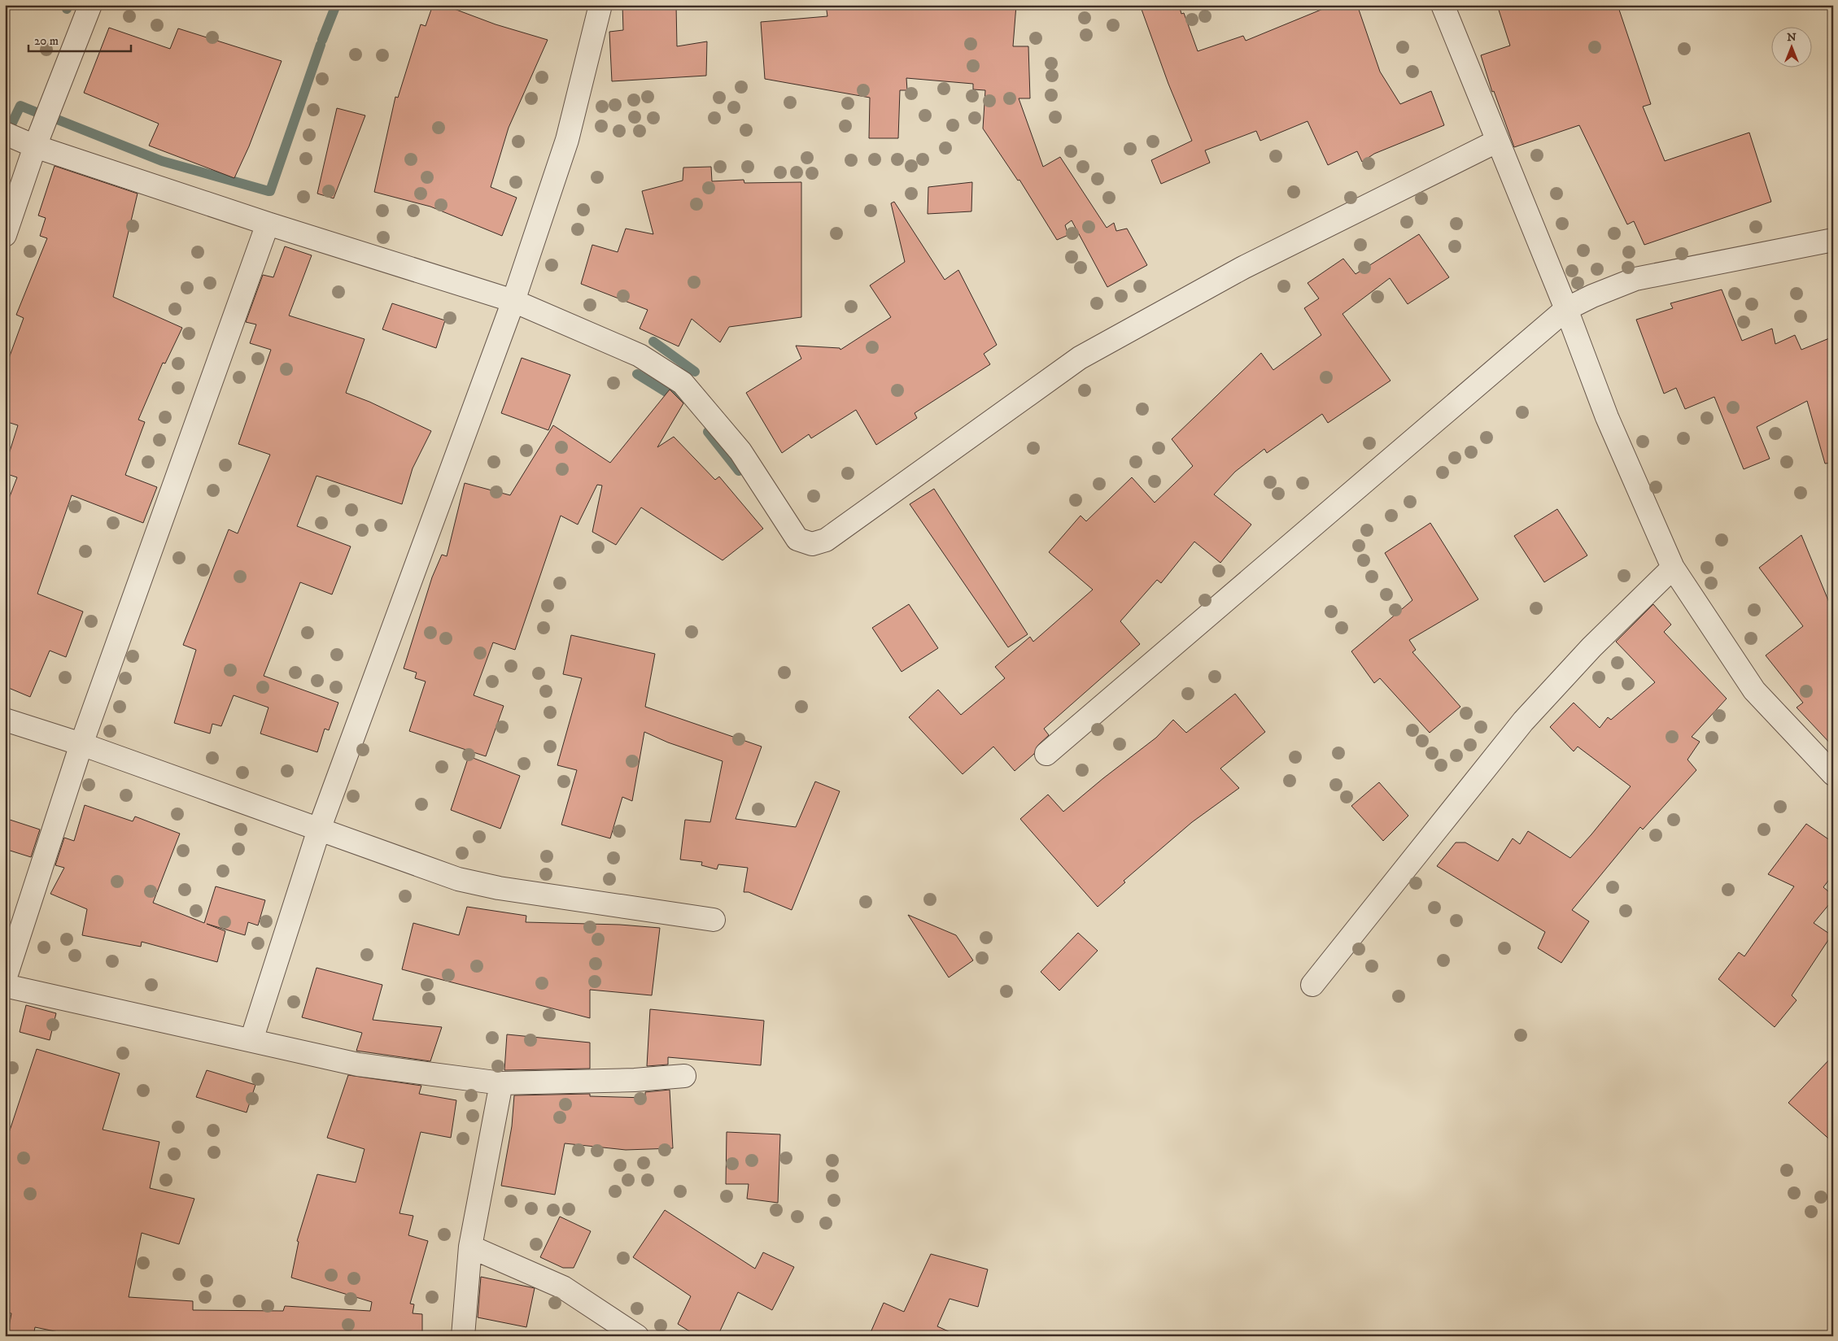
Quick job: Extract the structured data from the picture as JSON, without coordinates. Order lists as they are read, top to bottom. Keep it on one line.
{"scale_bar":"20 m","north":"top"}
